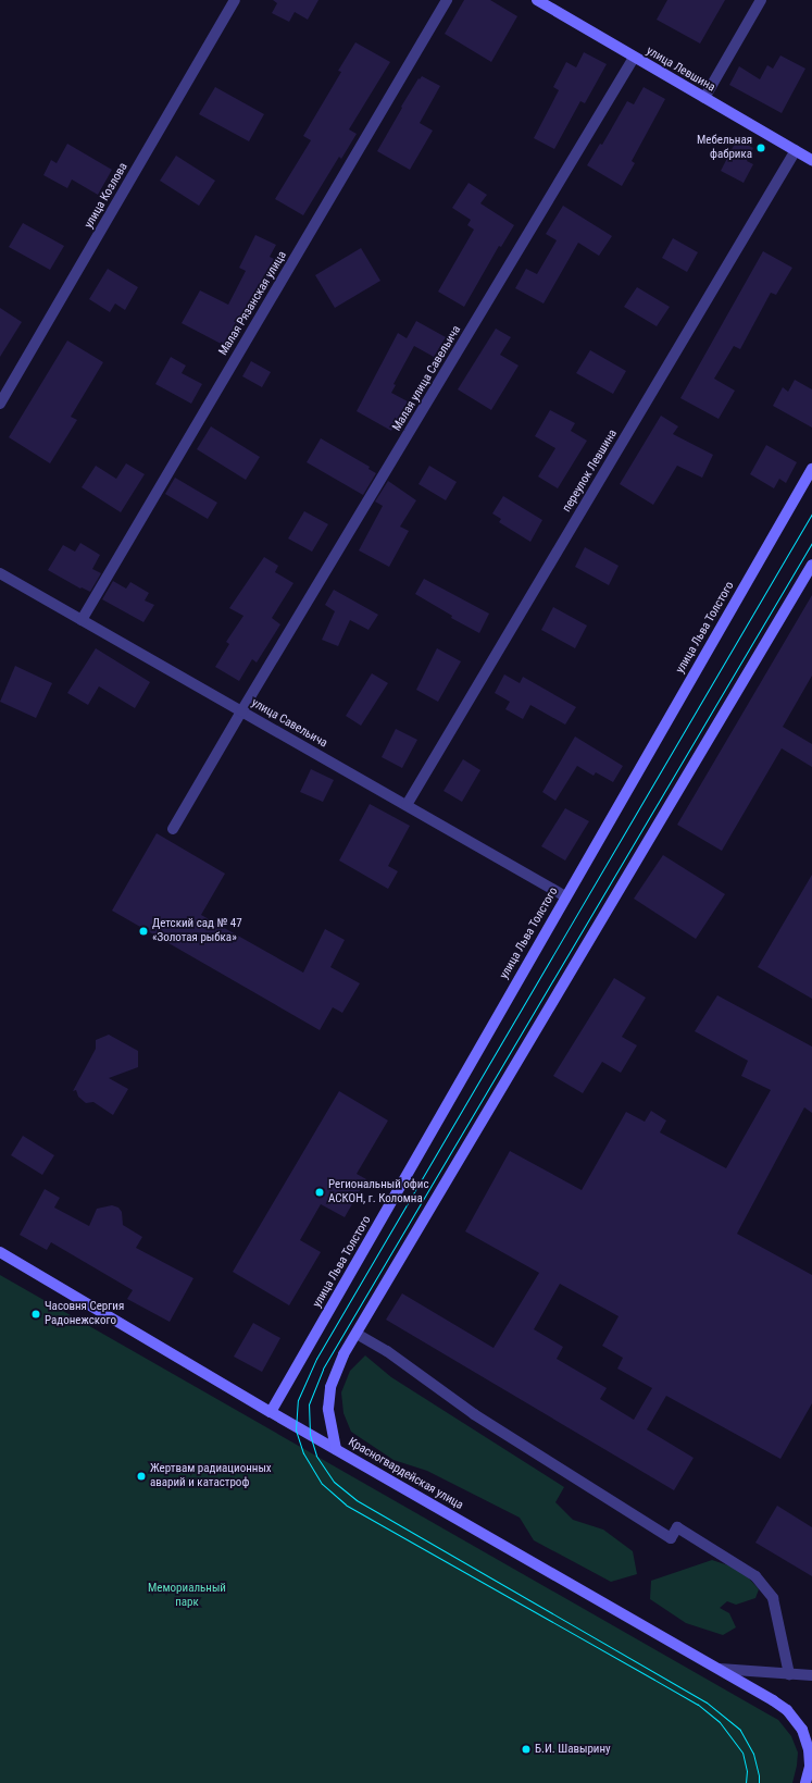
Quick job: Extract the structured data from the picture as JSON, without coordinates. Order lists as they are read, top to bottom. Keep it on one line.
{"streets":{"street":["улица Левшина","улица Козлова","Малая Рязанская улица","Малая улица Савельича","переулок Левшина","улица Льва Толстого","улица Савельича","Красногвардейская улица"]},"crossings":[["улица Левшина","Малая улица Савельича"],["улица Левшина","переулок Левшина"],["Малая Рязанская улица","улица Савельича"],["Малая улица Савельича","улица Савельича"],["переулок Левшина","улица Савельича"],["улица Льва Толстого","улица Савельича"],["улица Льва Толстого","Красногвардейская улица"]],"parks":["Мемориальный парк"],"places":["Мебельная фабрика","Детский сад № 47 «Золотая рыбка»","Региональный офис АСКОН, г. Коломна","Часовня Сергия Радонежского","Жертвам радиационных аварий и катастроф","Б.И. Шавырину"]}
